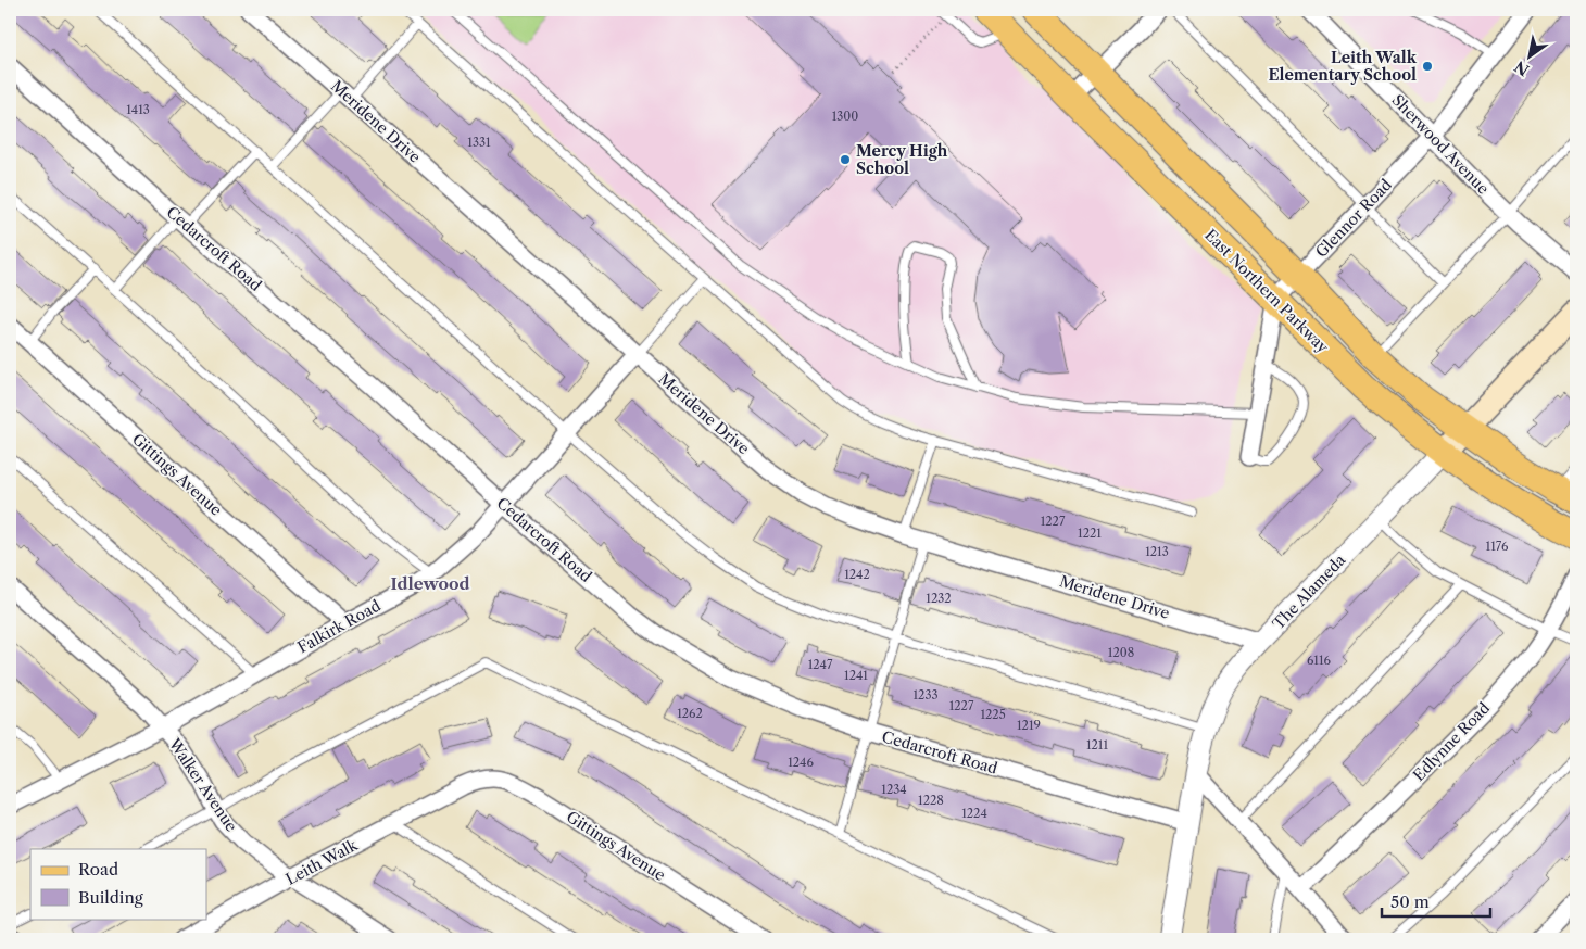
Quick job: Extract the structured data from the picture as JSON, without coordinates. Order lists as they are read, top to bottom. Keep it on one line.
{"streets":{"main road":["East Northern Parkway","The Alameda"],"street":["Meridene Drive","Sherwood Avenue","Glennor Road","Cedarcroft Road","Gittings Avenue","Falkirk Road","Edlynne Road","Walker Avenue","Leith Walk"]},"crossings":[["Meridene Drive","The Alameda"],["Meridene Drive","Falkirk Road"],["Sherwood Avenue","Glennor Road"],["Glennor Road","East Northern Parkway"],["Cedarcroft Road","The Alameda"],["Cedarcroft Road","Falkirk Road"],["East Northern Parkway","The Alameda"],["Gittings Avenue","Falkirk Road"],["Gittings Avenue","Leith Walk"],["Falkirk Road","Walker Avenue"],["Walker Avenue","Leith Walk"]],"districts":["Idlewood"],"places":["Leith Walk Elementary School","Mercy High School"],"house_numbers":["1413","1300","1331","1227","1221","1176","1213","1242","1232","1208","6116","1247","1241","1233","1227","1262","1225","1219","1211","1246","1234","1228","1224"],"legend":["Road","Building"],"scale_bar":"50 m","north":"bottom left"}
